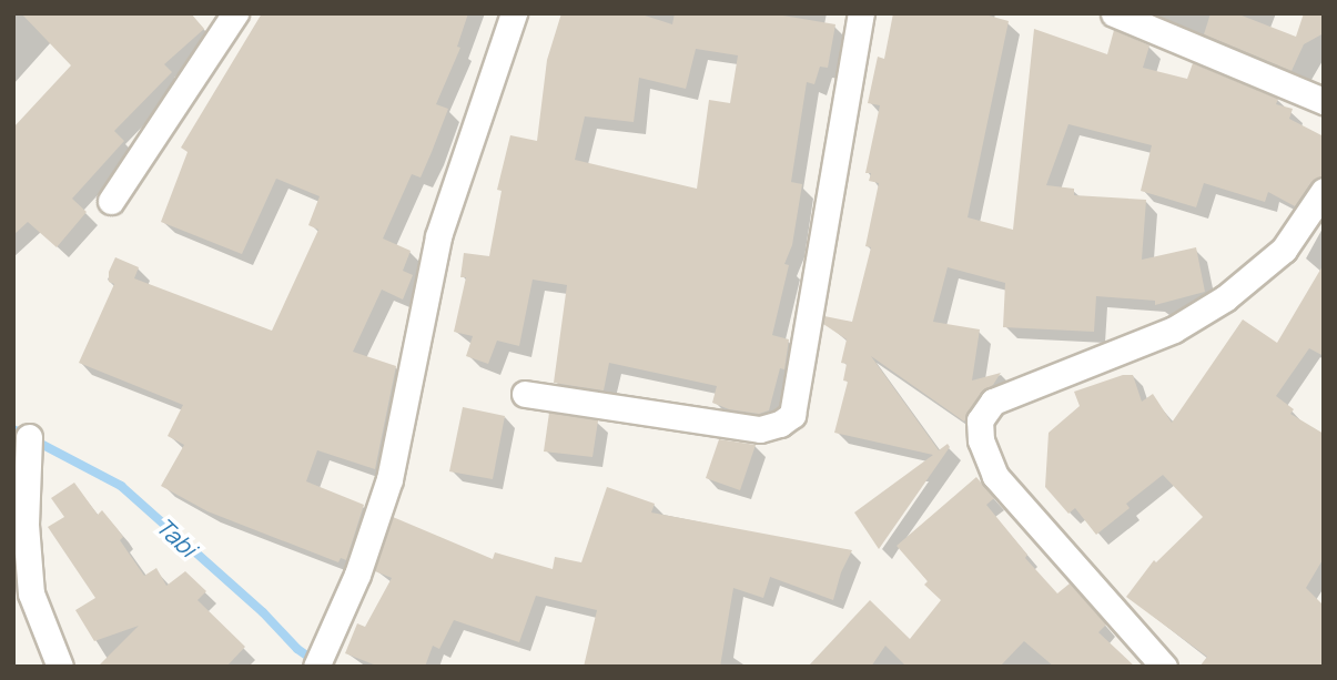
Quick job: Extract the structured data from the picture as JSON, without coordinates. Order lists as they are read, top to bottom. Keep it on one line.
{"water":["Tabi"]}
